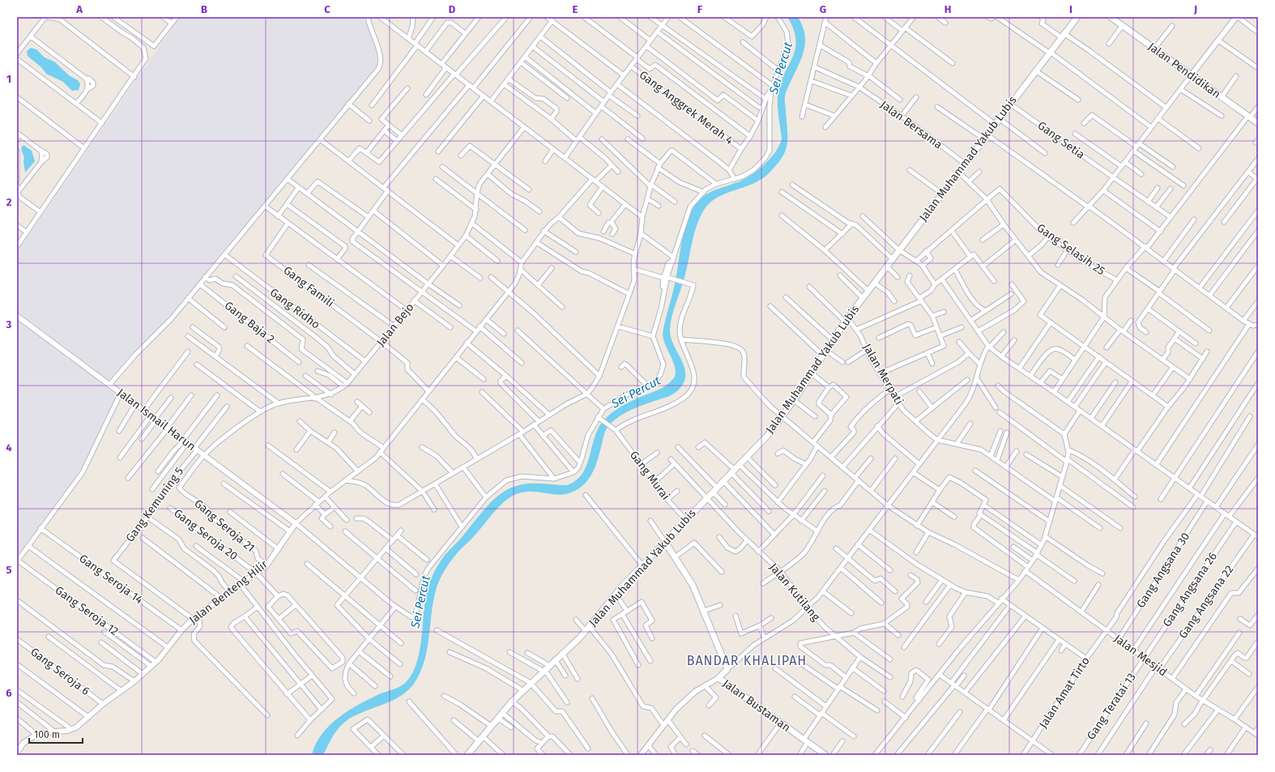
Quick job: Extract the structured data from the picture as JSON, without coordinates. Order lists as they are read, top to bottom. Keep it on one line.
{"streets":{"main road":["Jalan Pendidikan","Jalan Muhammad Yakub Lubis","Jalan Bustaman"],"street":["Gang Anggrek Merah 4","Jalan Bersama","Gang Setia","Gang Selasih 25","Gang Famili","Gang Ridho","Gang Baja 2","Jalan Bejo","Jalan Merpati","Jalan Ismail Harun","Gang Murai","Gang Kemuning 5","Gang Seroja 21","Gang Seroja 20","Gang Angsana 30","Gang Seroja 14","Gang Angsana 26","Jalan Benteng Hilir","Jalan Kutilang","Gang Angsana 22","Gang Seroja 12","Jalan Mesjid","Gang Seroja 6","Jalan Amat Tirto","Gang Teratai 13"]},"crossings":[["Jalan Bersama","Jalan Muhammad Yakub Lubis"],["Gang Setia","Jalan Muhammad Yakub Lubis"],["Jalan Muhammad Yakub Lubis","Jalan Merpati"],["Jalan Muhammad Yakub Lubis","Gang Murai"],["Jalan Muhammad Yakub Lubis","Jalan Kutilang"],["Jalan Muhammad Yakub Lubis","Jalan Bustaman"],["Gang Famili","Jalan Bejo"],["Gang Ridho","Jalan Bejo"],["Jalan Bejo","Jalan Ismail Harun"],["Jalan Bejo","Gang Seroja 21"],["Jalan Ismail Harun","Gang Kemuning 5"],["Jalan Ismail Harun","Jalan Benteng Hilir"],["Gang Kemuning 5","Jalan Benteng Hilir"],["Gang Seroja 21","Jalan Benteng Hilir"],["Gang Seroja 20","Jalan Benteng Hilir"],["Gang Angsana 30","Jalan Mesjid"],["Gang Seroja 14","Jalan Benteng Hilir"],["Gang Angsana 26","Jalan Mesjid"],["Gang Angsana 26","Gang Teratai 13"],["Jalan Benteng Hilir","Gang Seroja 12"],["Jalan Benteng Hilir","Gang Seroja 6"],["Gang Angsana 22","Jalan Mesjid"],["Jalan Mesjid","Jalan Amat Tirto"],["Jalan Mesjid","Gang Teratai 13"]],"districts":["BANDAR KHALIPAH"],"water":["Sei Percut"],"scale_bar":"100 m","grid":{"columns":["A","B","C","D","E","F","G","H","I","J"],"rows":["1","2","3","4","5","6"]}}
